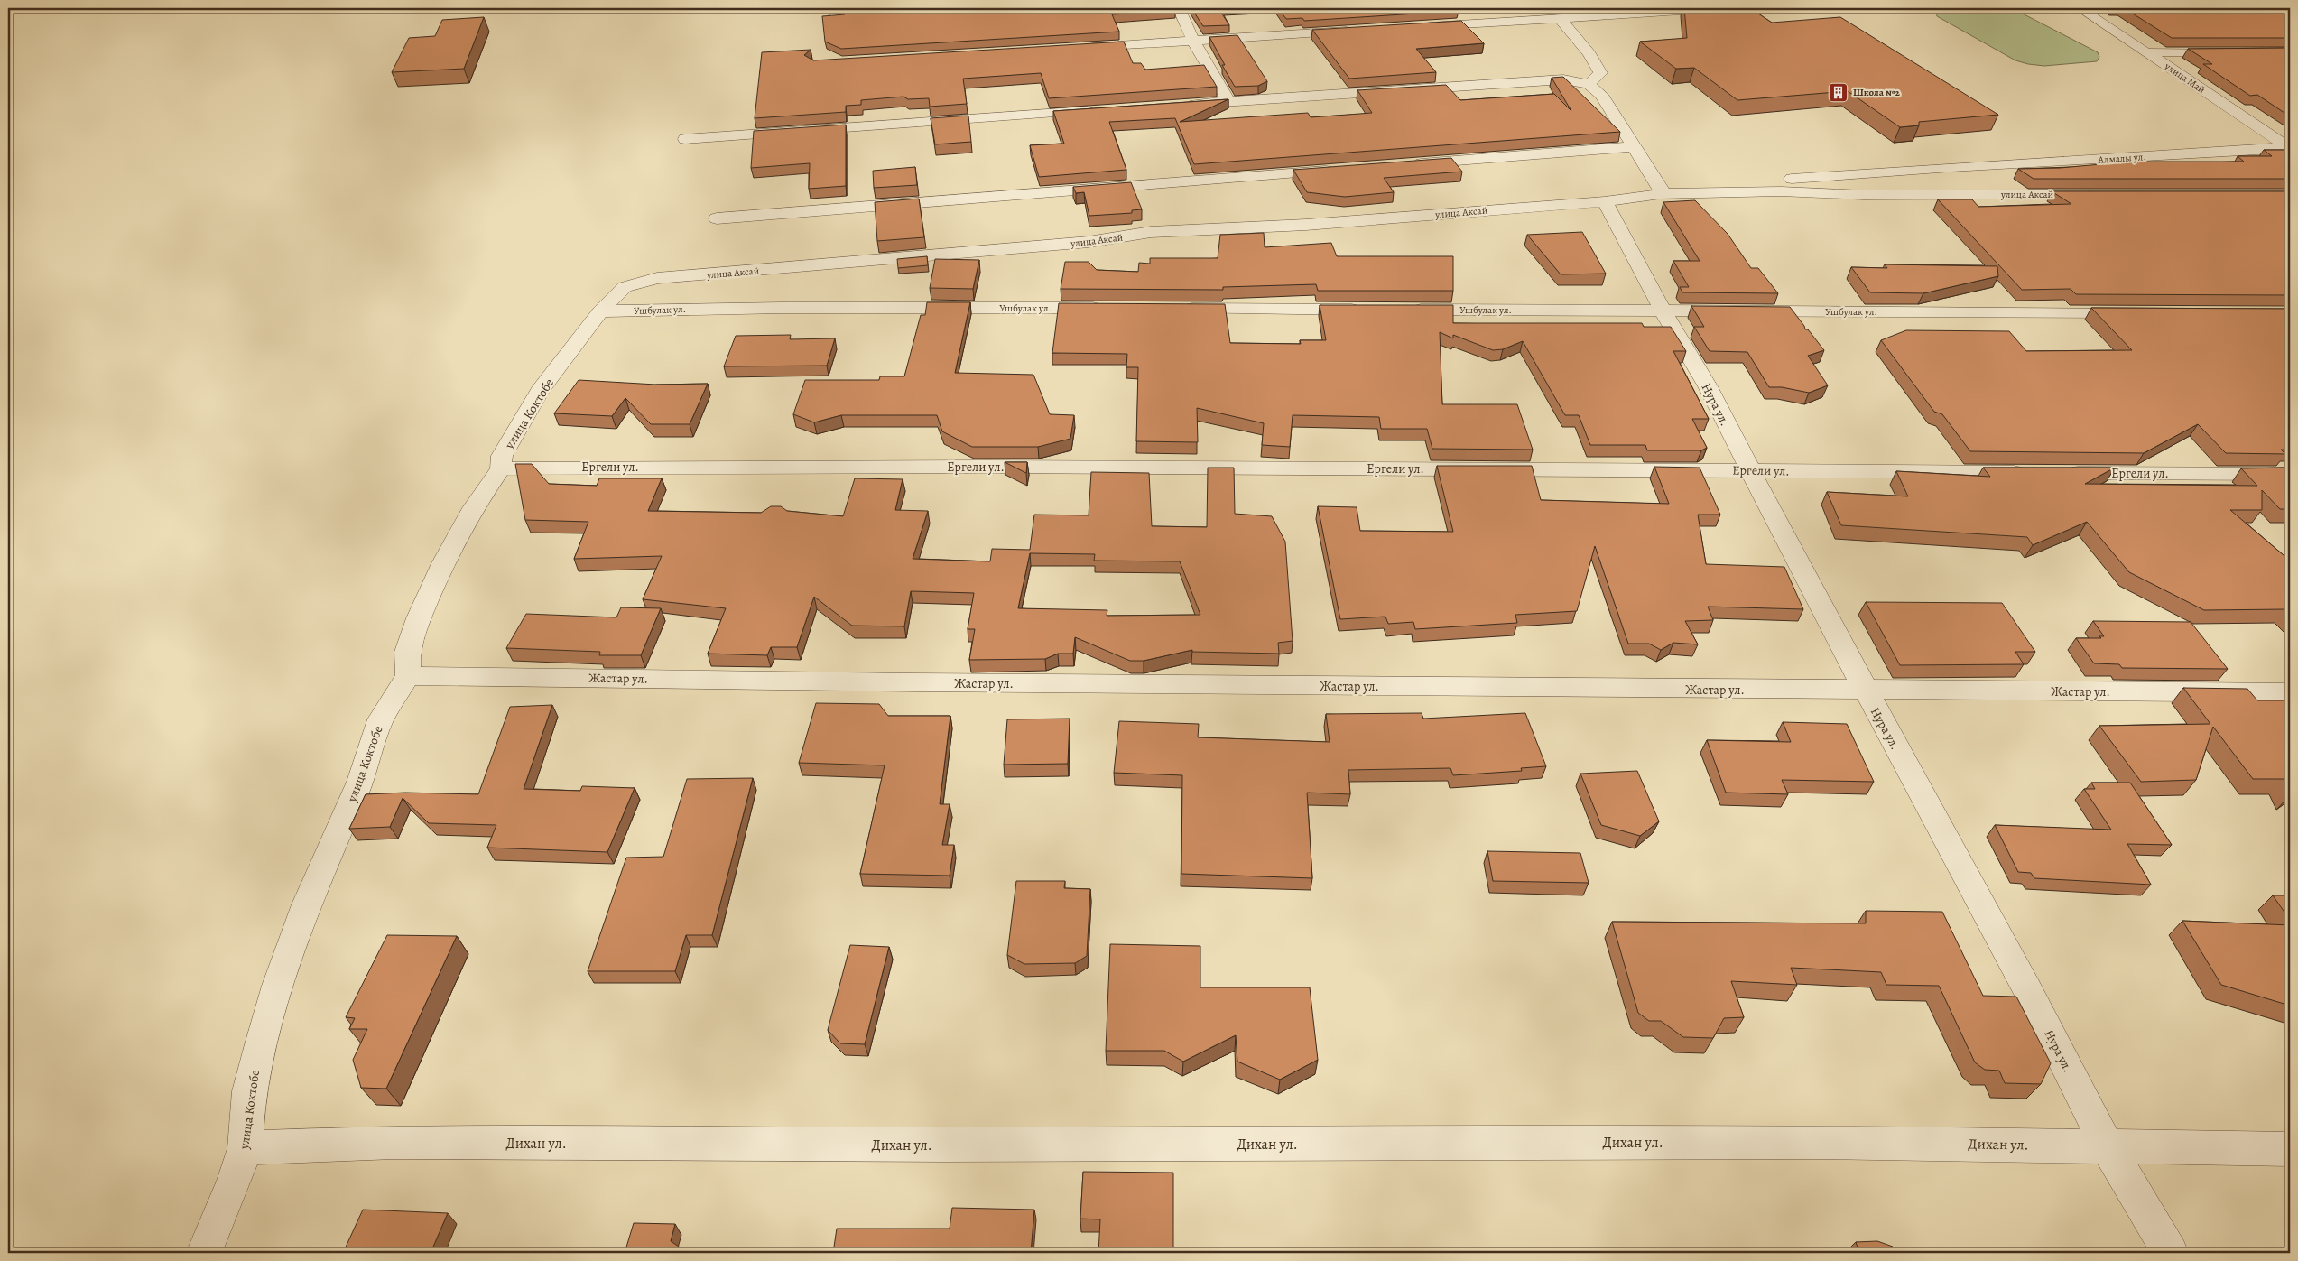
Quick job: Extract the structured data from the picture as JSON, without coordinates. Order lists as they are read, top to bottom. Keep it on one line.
{"streets":{"street":["улица Май","Алмалы ул.","улица Аксай","Ушбулак ул.","Нура ул.","улица Коктобе","Ергели ул.","Жастар ул.","Дихан ул."]},"crossings":[["улица Май","Алмалы ул."],["Алмалы ул.","улица Аксай"],["улица Аксай","Ушбулак ул."],["улица Аксай","Нура ул."],["улица Аксай","улица Коктобе"],["Ушбулак ул.","Нура ул."],["Ушбулак ул.","улица Коктобе"],["Нура ул.","Ергели ул."],["Нура ул.","Жастар ул."],["Нура ул.","Дихан ул."],["улица Коктобе","Ергели ул."],["улица Коктобе","Жастар ул."],["улица Коктобе","Дихан ул."]],"places":{"building":["Школа №2"]}}
